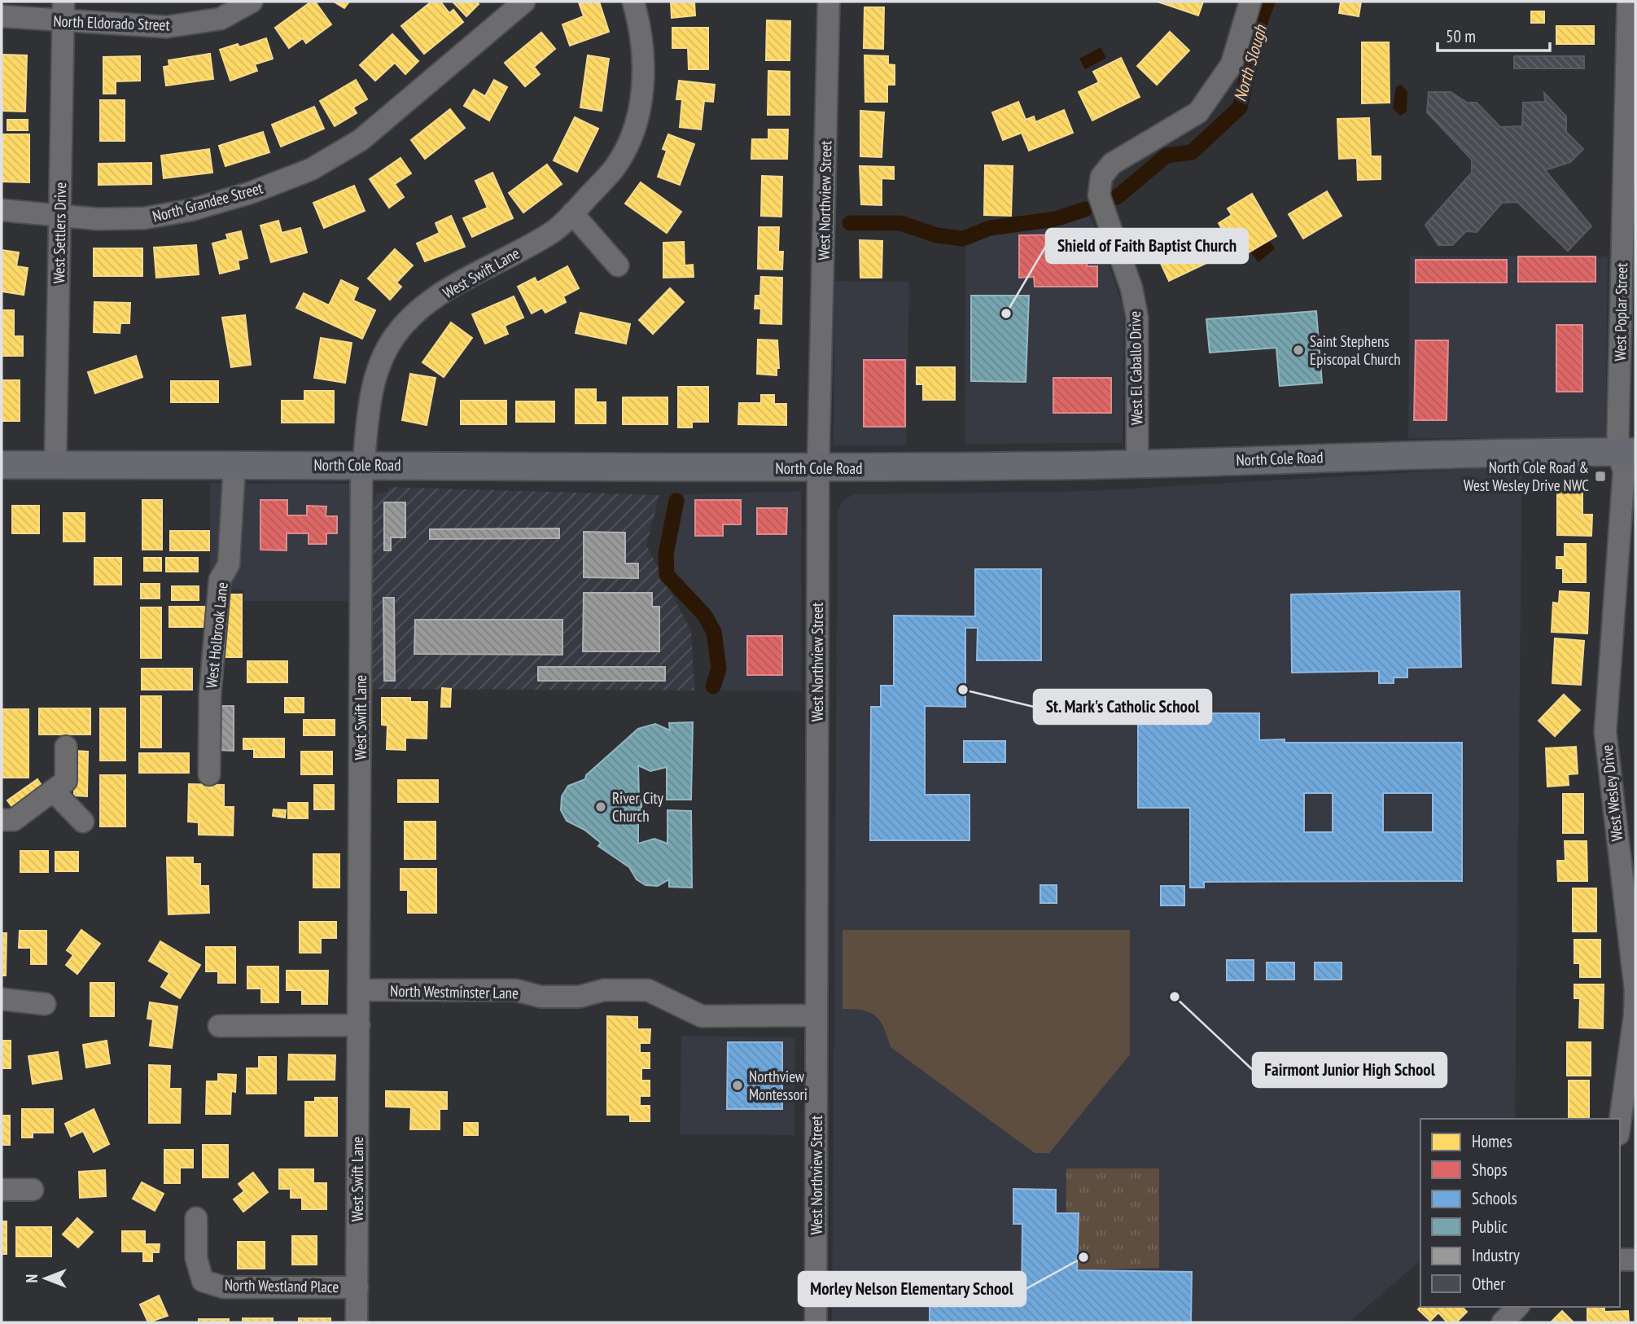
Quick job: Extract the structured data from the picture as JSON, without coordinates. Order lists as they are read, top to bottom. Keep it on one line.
{"streets":{"main road":["North Cole Road"],"street":["North Eldorado Street","West Northview Street","North Grandee Street","West Settlers Drive","West Swift Lane","West Poplar Street","West El Caballo Drive","West Holbrook Lane","West Wesley Drive","North Westminster Lane","North Westland Place"]},"crossings":[["North Eldorado Street","West Settlers Drive"],["West Northview Street","North Cole Road"],["West Northview Street","North Westminster Lane"],["North Grandee Street","West Settlers Drive"],["West Settlers Drive","North Cole Road"],["West Swift Lane","North Cole Road"],["West Swift Lane","North Westminster Lane"],["West Swift Lane","North Westland Place"],["West Poplar Street","North Cole Road"],["West Poplar Street","West Wesley Drive"],["West El Caballo Drive","North Cole Road"],["North Cole Road","West Holbrook Lane"],["North Cole Road","West Wesley Drive"]],"water":["North Slough"],"places":{"other":["Shield of Faith Baptist Church","Saint Stephens Episcopal Church","St. Mark's Catholic School","River City Church","Fairmont Junior High School","Northview Montessori","Morley Nelson Elementary School"],"transit":["North Cole Road & West Wesley Drive NWC"]},"legend":["Homes","Shops","Schools","Public","Industry","Other"],"scale_bar":"50 m","north":"left"}
